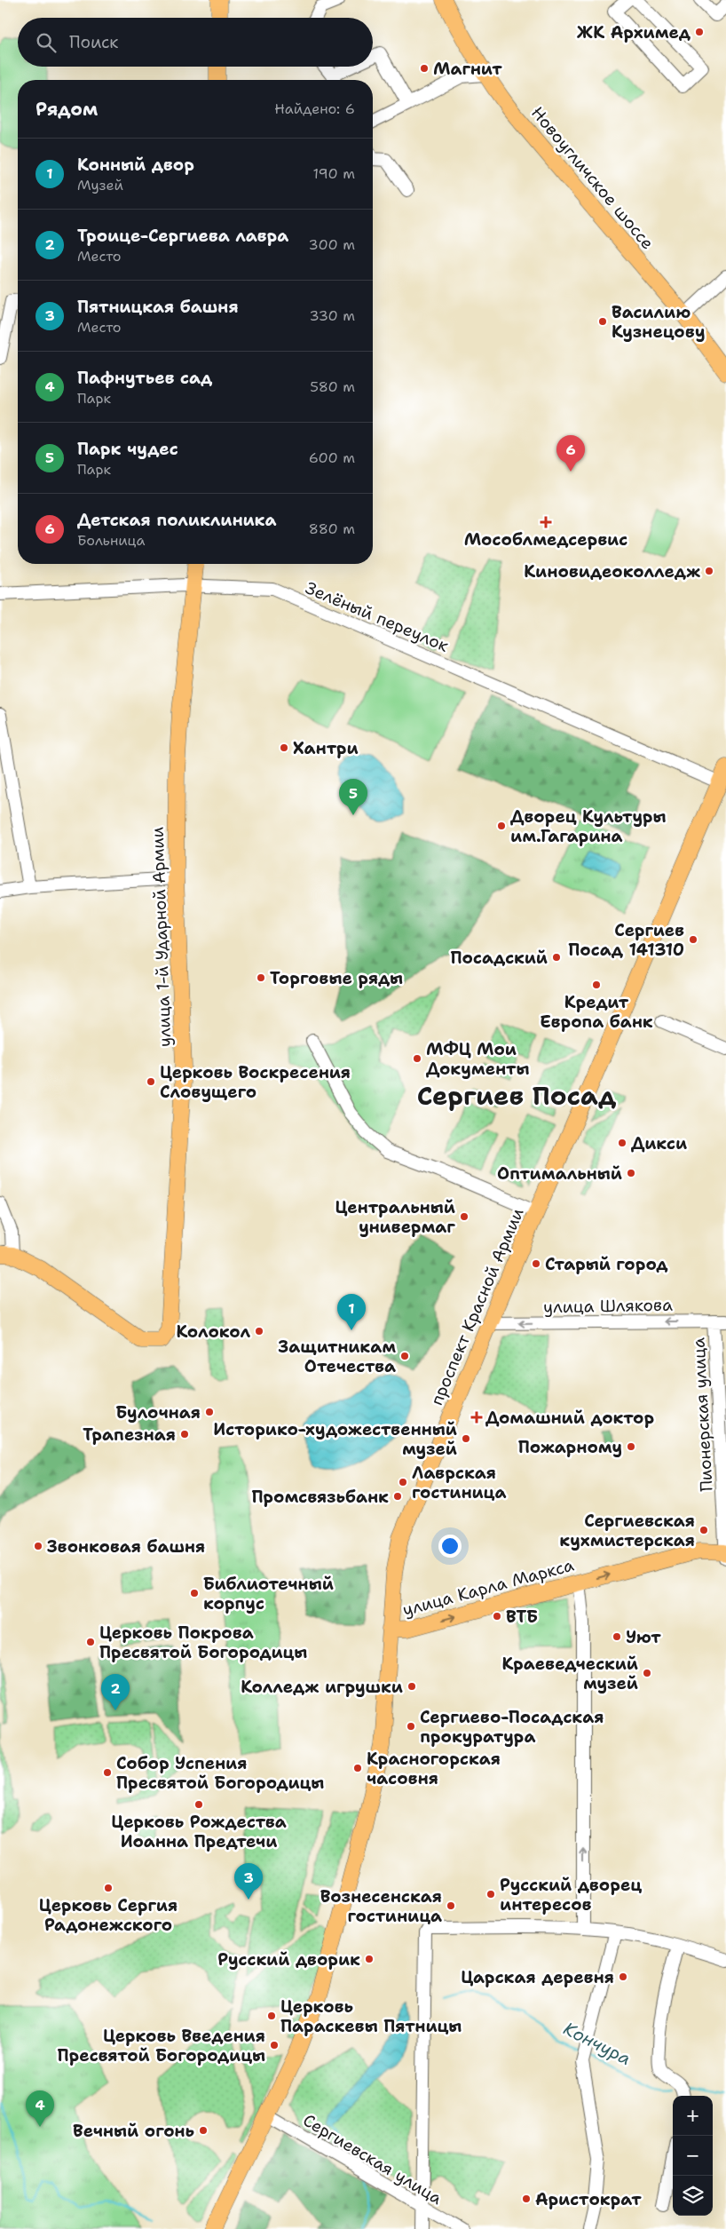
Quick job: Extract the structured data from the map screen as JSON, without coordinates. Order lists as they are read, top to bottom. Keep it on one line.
{"streets":{"main road":["Новоугличское шоссе","улица 1-й Ударной Армии","проспект Красной Армии","улица Карла Маркса"],"street":["Зелёный переулок","улица Шлякова","Пионерская улица","Сергиевская улица"]},"crossings":[["Зелёный переулок","улица 1-й Ударной Армии"],["Зелёный переулок","проспект Красной Армии"],["улица Шлякова","проспект Красной Армии"],["улица Шлякова","Пионерская улица"],["проспект Красной Армии","улица Карла Маркса"],["проспект Красной Армии","Сергиевская улица"],["Пионерская улица","улица Карла Маркса"]],"one_way":["улица Шлякова","улица Карла Маркса"],"districts":["Сергиев Посад"],"water":["Кончура"],"places":{"other":["ЖК Архимед","Магнит","Василию Кузнецову","Киновидеоколледж","Хантри","Дворец Культуры им.Гагарина","Сергиев Посад 141310","Посадский","Торговые ряды","Кредит Европа банк","МФЦ Мои Документы","Церковь Воскресения Словущего","Дикси","Оптимальный","Центральный универмаг","Старый город","Колокол","Защитникам Отечества","Булочная","Трапезная","Историко-художественный музей","Пожарному","Лаврская гостиница","Промсвязьбанк","Сергиевская кухмистерская","Звонковая башня","Библиотечный корпус","ВТБ","Уют","Церковь Покрова Пресвятой Богородицы","Краеведческий музей","Колледж игрушки","Сергиево-Посадская прокуратура","Красногорская часовня","Собор Успения Пресвятой Богородицы","Церковь Рождества Иоанна Предтечи","Церковь Сергия Радонежского","Русский дворец интересов","Вознесенская гостиница","Русский дворик","Царская деревня","Церковь Параскевы Пятницы","Церковь Введения Пресвятой Богородицы","Вечный огонь","Аристoкрат"],"health":["Мособлмедсервис","Домашний доктор"]},"page":{"search":"Поиск","heading":["Рядом","Найдено: 6"],"list":[{"mark":"1","name":"Конный двор","note":"Музей","value":"190 m"},{"mark":"2","name":"Троице-Сергиева лавра","note":"Место","value":"300 m"},{"mark":"3","name":"Пятницкая башня","note":"Место","value":"330 m"},{"mark":"4","name":"Пафнутьев сад","note":"Парк","value":"580 m"},{"mark":"5","name":"Парк чудес","note":"Парк","value":"600 m"},{"mark":"6","name":"Детская поликлиника","note":"Больница","value":"880 m"}],"pins":["6","5","1","2","3","4"],"map_buttons":["+","−"]}}
